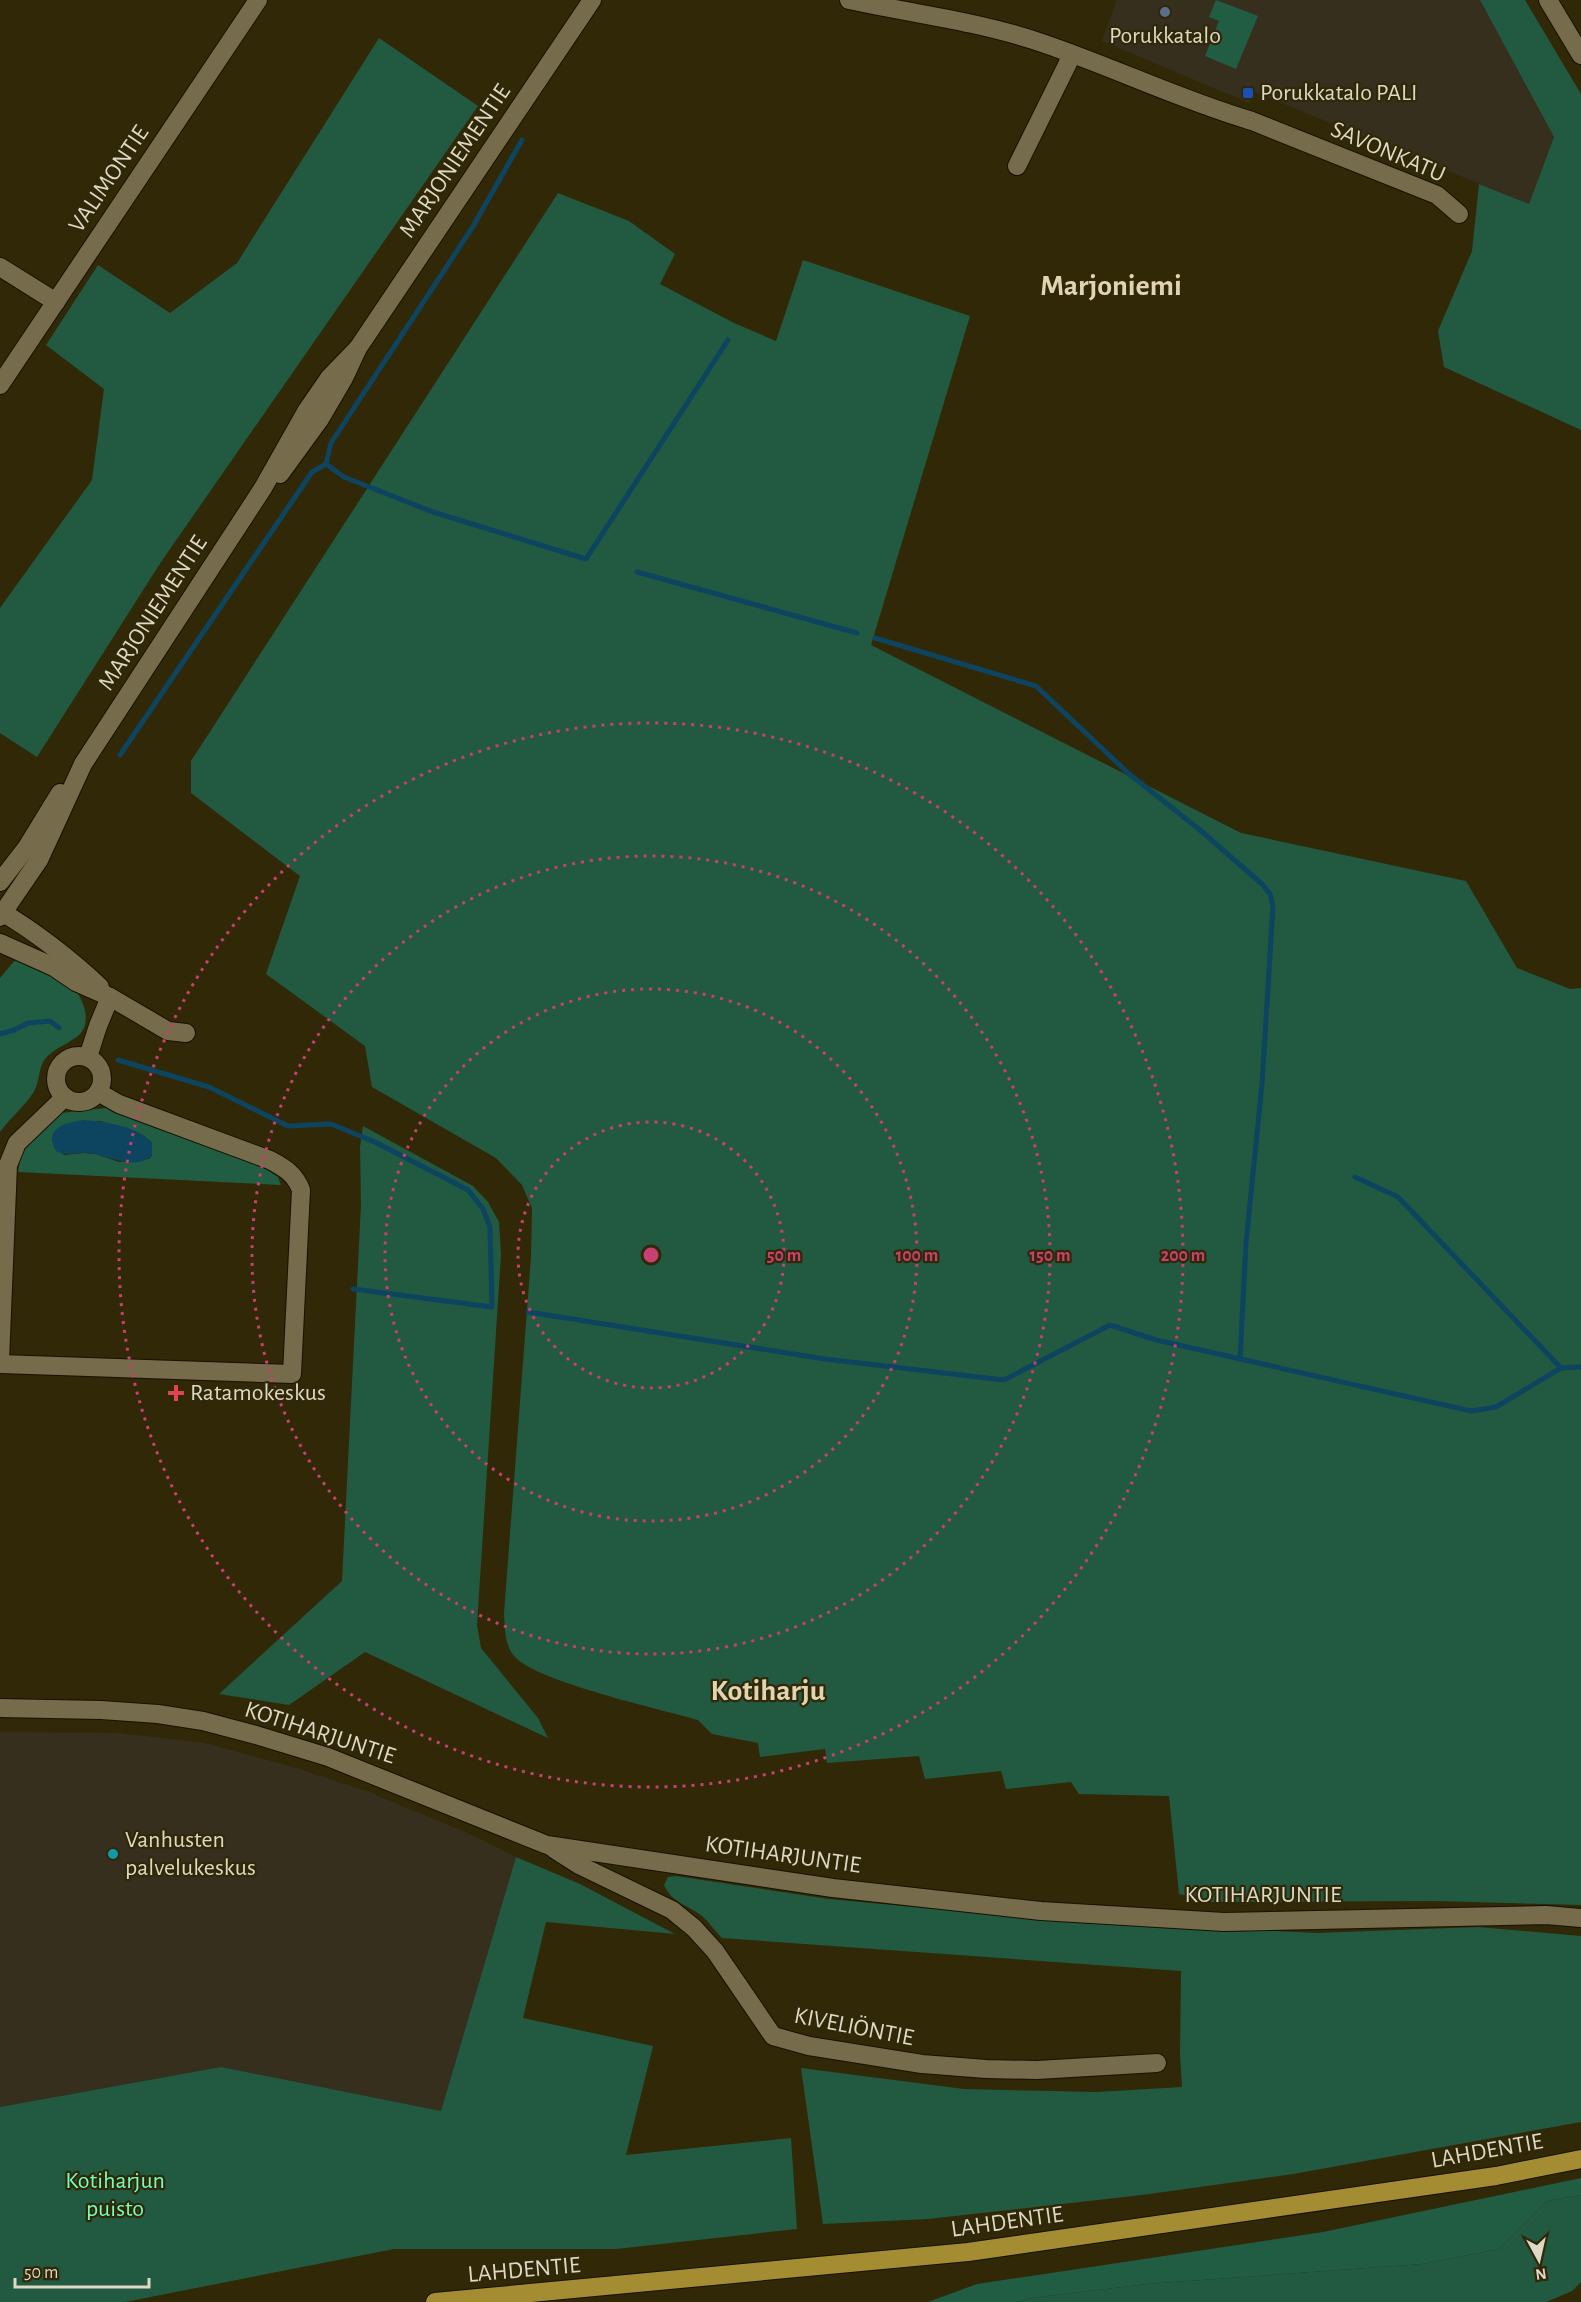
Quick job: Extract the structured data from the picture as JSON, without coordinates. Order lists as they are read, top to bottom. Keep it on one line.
{"streets":{"highway":["LAHDENTIE"],"street":["SAVONKATU","MARJONIEMENTIE","VALIMONTIE","KOTIHARJUNTIE","KIVELIÖNTIE"]},"crossings":[["KOTIHARJUNTIE","KIVELIÖNTIE"]],"districts":["Marjoniemi","Kotiharju"],"parks":["Kotiharjun puisto"],"places":{"other":["Porukkatalo","Vanhusten palvelukeskus"],"transit":["Porukkatalo PALI"],"health":["Ratamokeskus"]},"scale_bar":"50 m","north":"bottom","rings":["50 m","100 m","150 m","200 m"]}
